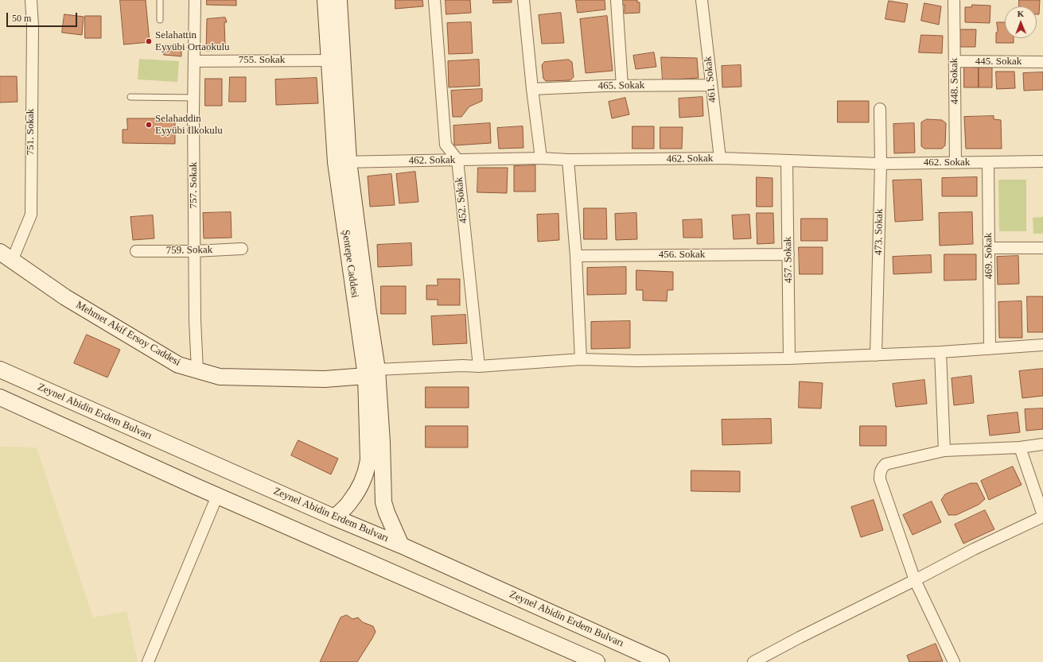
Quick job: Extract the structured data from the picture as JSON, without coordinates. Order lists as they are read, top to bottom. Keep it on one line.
{"streets":{"main road":["Şentepe Caddesi","Mehmet Akif Ersoy Caddesi","Zeynel Abidin Erdem Bulvarı"],"street":["755. Sokak","445. Sokak","461. Sokak","448. Sokak","465. Sokak","751. Sokak","462. Sokak","757. Sokak","452. Sokak","473. Sokak","759. Sokak","456. Sokak","469. Sokak","457. Sokak"]},"crossings":[["755. Sokak","757. Sokak"],["755. Sokak","Şentepe Caddesi"],["445. Sokak","448. Sokak"],["461. Sokak","465. Sokak"],["461. Sokak","462. Sokak"],["448. Sokak","462. Sokak"],["751. Sokak","Mehmet Akif Ersoy Caddesi"],["462. Sokak","452. Sokak"],["462. Sokak","473. Sokak"],["462. Sokak","469. Sokak"],["462. Sokak","457. Sokak"],["462. Sokak","Şentepe Caddesi"],["757. Sokak","759. Sokak"],["757. Sokak","Mehmet Akif Ersoy Caddesi"],["456. Sokak","457. Sokak"],["Şentepe Caddesi","Mehmet Akif Ersoy Caddesi"],["Şentepe Caddesi","Zeynel Abidin Erdem Bulvarı"]],"places":["Selahattin Eyyübi Ortaokulu","Selahaddin Eyyübi İlkokulu"],"scale_bar":"50 m","north":"top"}
